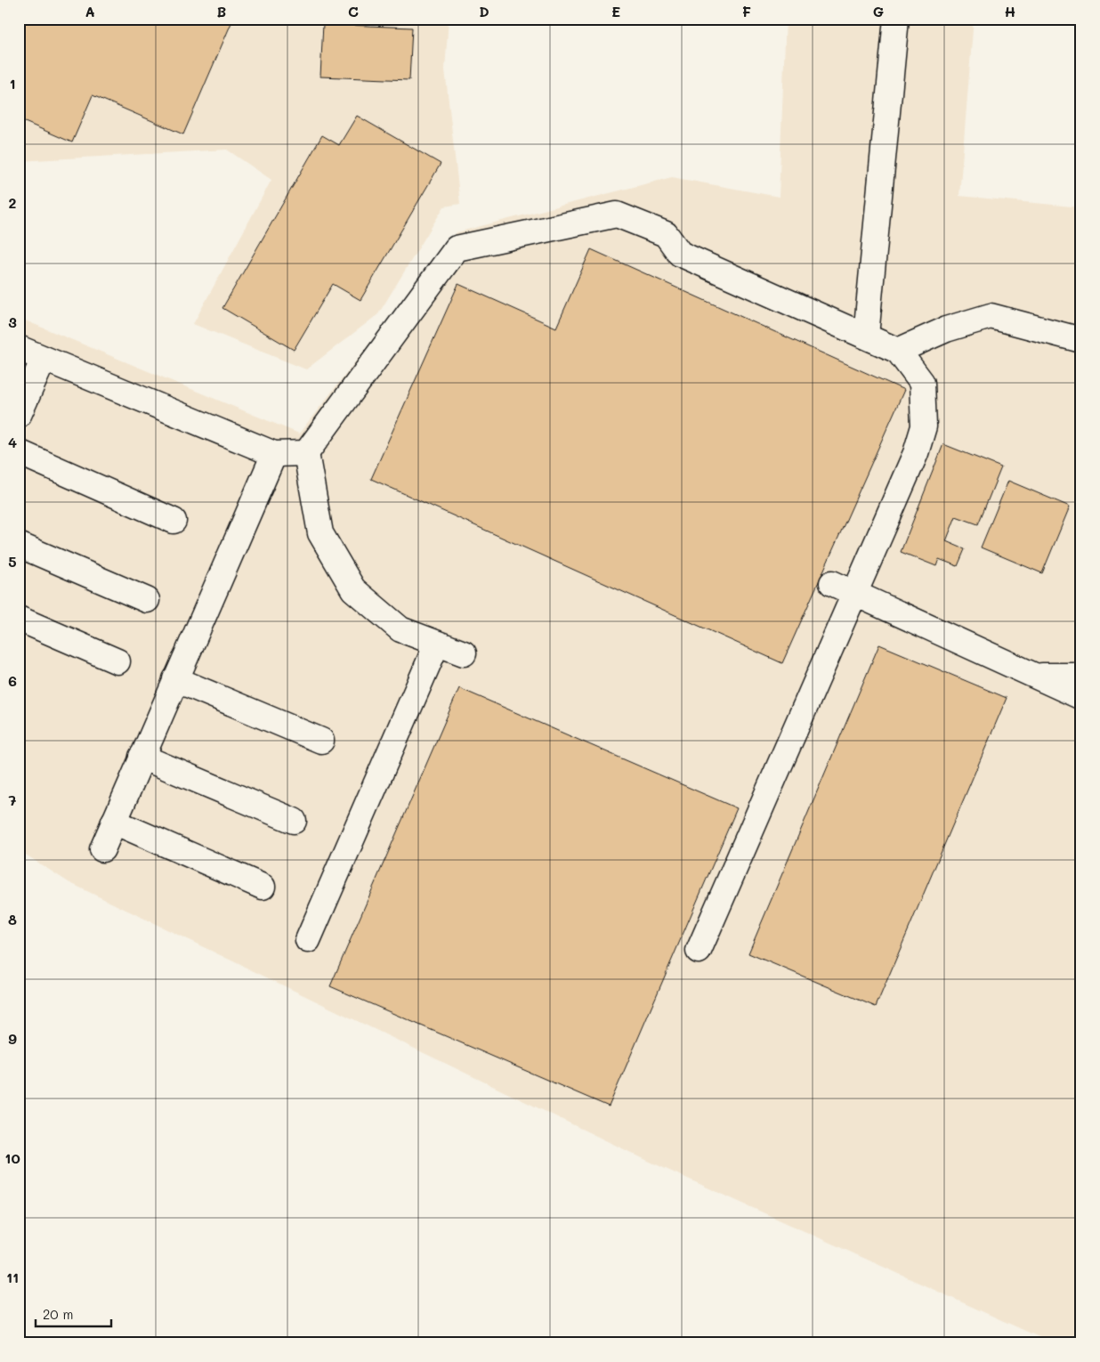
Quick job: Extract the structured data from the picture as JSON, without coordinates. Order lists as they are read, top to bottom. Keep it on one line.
{"scale_bar":"20 m","grid":{"columns":["A","B","C","D","E","F","G","H"],"rows":["1","2","3","4","5","6","7","8","9","10","11"]}}
